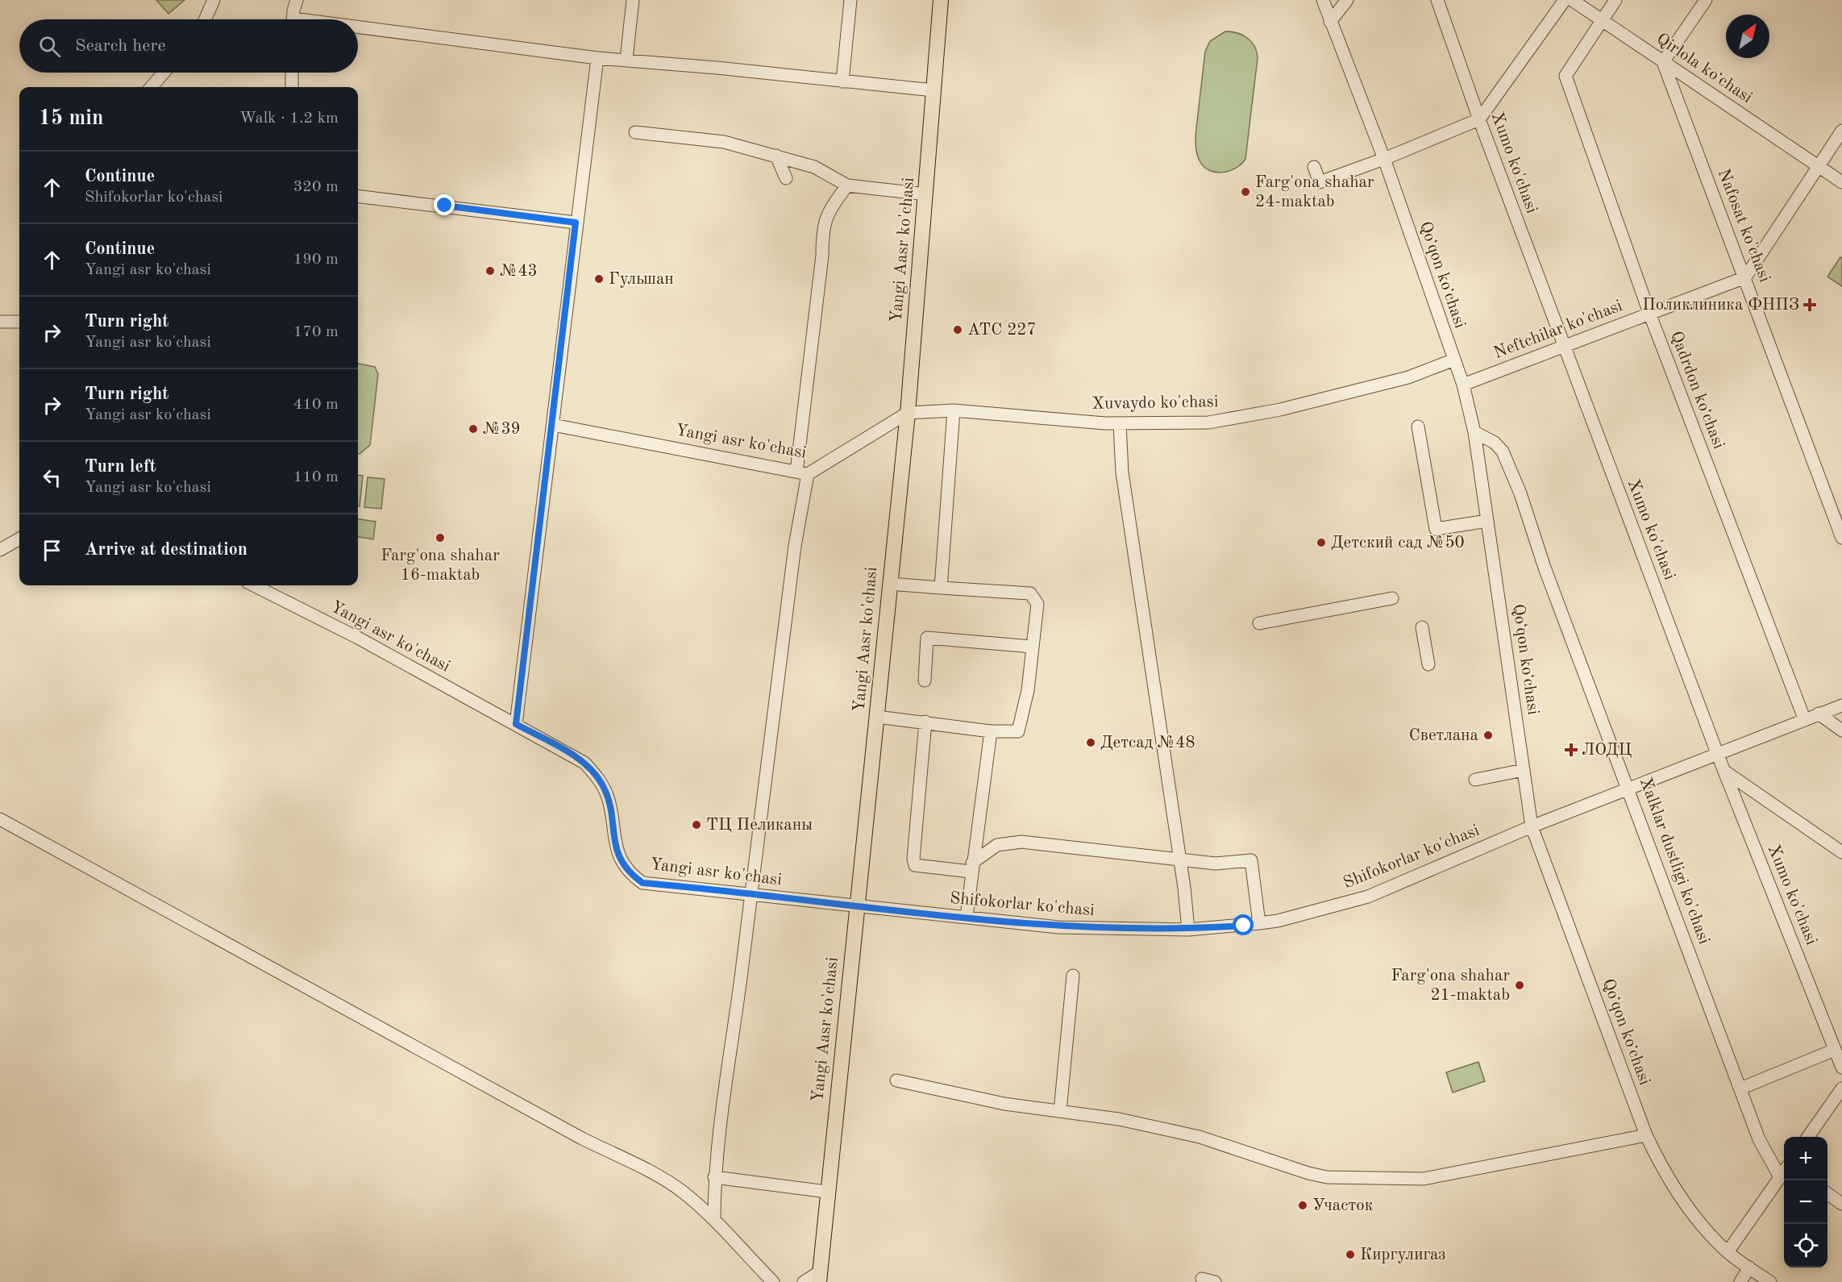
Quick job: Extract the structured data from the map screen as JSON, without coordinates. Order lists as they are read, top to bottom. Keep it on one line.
{"streets":{"main road":["Yangi Aasr ko'chasi"],"street":["Qirlola koʻchasi","Xumo ko'chasi","Nafosat ko'chasi","Qoʻqon koʻchasi","Neftchilar ko'chasi","Qadrdon koʻchasi","Xuvaydo ko'chasi","Yangi asr ko'chasi","Shifokorlar ko'chasi","Xalklar dustligi ko'chasi"]},"crossings":[["Qirlola koʻchasi","Nafosat ko'chasi"],["Qirlola koʻchasi","Qadrdon koʻchasi"],["Xumo ko'chasi","Neftchilar ko'chasi"],["Xumo ko'chasi","Shifokorlar ko'chasi"],["Nafosat ko'chasi","Neftchilar ko'chasi"],["Yangi Aasr ko'chasi","Xuvaydo ko'chasi"],["Yangi Aasr ko'chasi","Yangi asr ko'chasi"],["Yangi Aasr ko'chasi","Shifokorlar ko'chasi"],["Qoʻqon koʻchasi","Neftchilar ko'chasi"],["Qoʻqon koʻchasi","Xuvaydo ko'chasi"],["Qoʻqon koʻchasi","Shifokorlar ko'chasi"],["Qoʻqon koʻchasi","Xalklar dustligi ko'chasi"],["Neftchilar ko'chasi","Qadrdon koʻchasi"],["Qadrdon koʻchasi","Shifokorlar ko'chasi"],["Xuvaydo ko'chasi","Yangi asr ko'chasi"],["Yangi asr ko'chasi","Shifokorlar ko'chasi"],["Shifokorlar ko'chasi","Xalklar dustligi ko'chasi"]],"places":{"other":["Farg'ona shahar 24-maktab","№43","Гульшан","АТС 227","№39","Farg'ona shahar 16-maktab","Детский сад №50","Светлана","Детсад №48","ТЦ Пеликаны","Farg'ona shahar 21-maktab","Участок","Киргулигаз"],"health":["Поликлиника ФНПЗ","ЛОДЦ"]},"north":"top right","page":{"search":"Search here","heading":["15 min","Walk · 1.2 km"],"list":[["Continue","Shifokorlar ko'chasi","320 m"],["Continue","Yangi asr ko'chasi","190 m"],["Turn right","Yangi asr ko'chasi","170 m"],["Turn right","Yangi asr ko'chasi","410 m"],["Turn left","Yangi asr ko'chasi","110 m"],"Arrive at destination"],"map_buttons":["+","−"]}}
